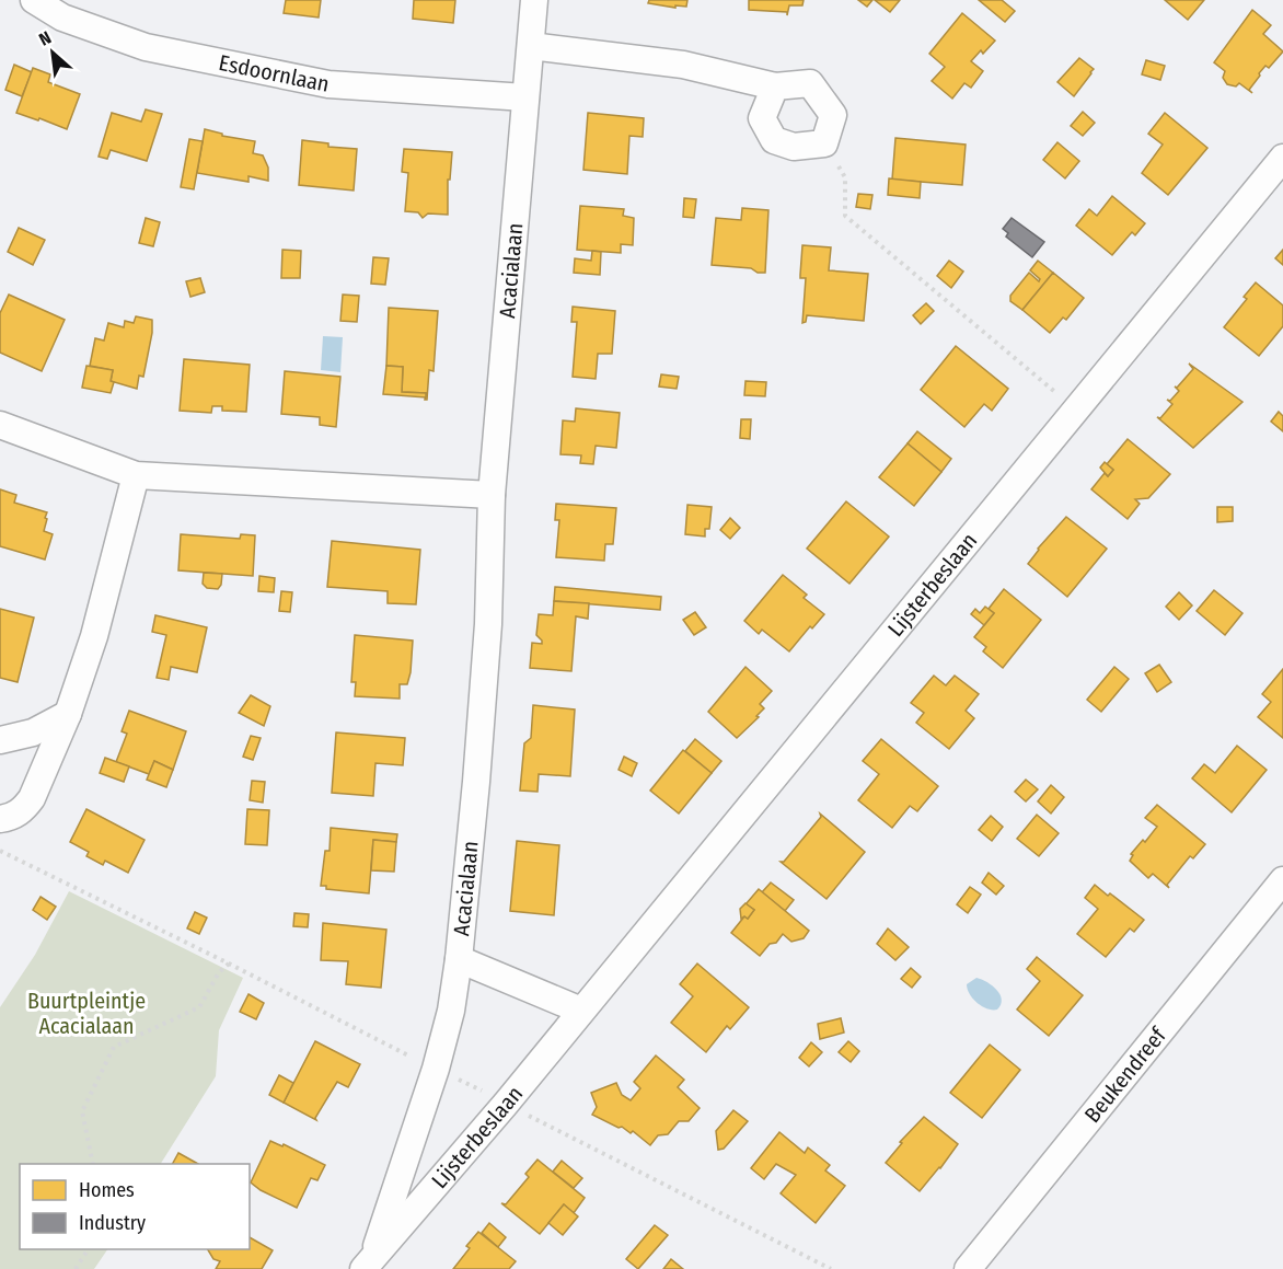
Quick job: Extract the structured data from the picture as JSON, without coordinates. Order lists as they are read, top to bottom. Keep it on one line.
{"streets":{"street":["Esdoornlaan","Acacialaan","Lijsterbeslaan","Beukendreef"]},"crossings":[["Esdoornlaan","Acacialaan"],["Acacialaan","Lijsterbeslaan"]],"parks":["Buurtpleintje Acacialaan"],"legend":["Homes","Industry"],"north":"top left"}
